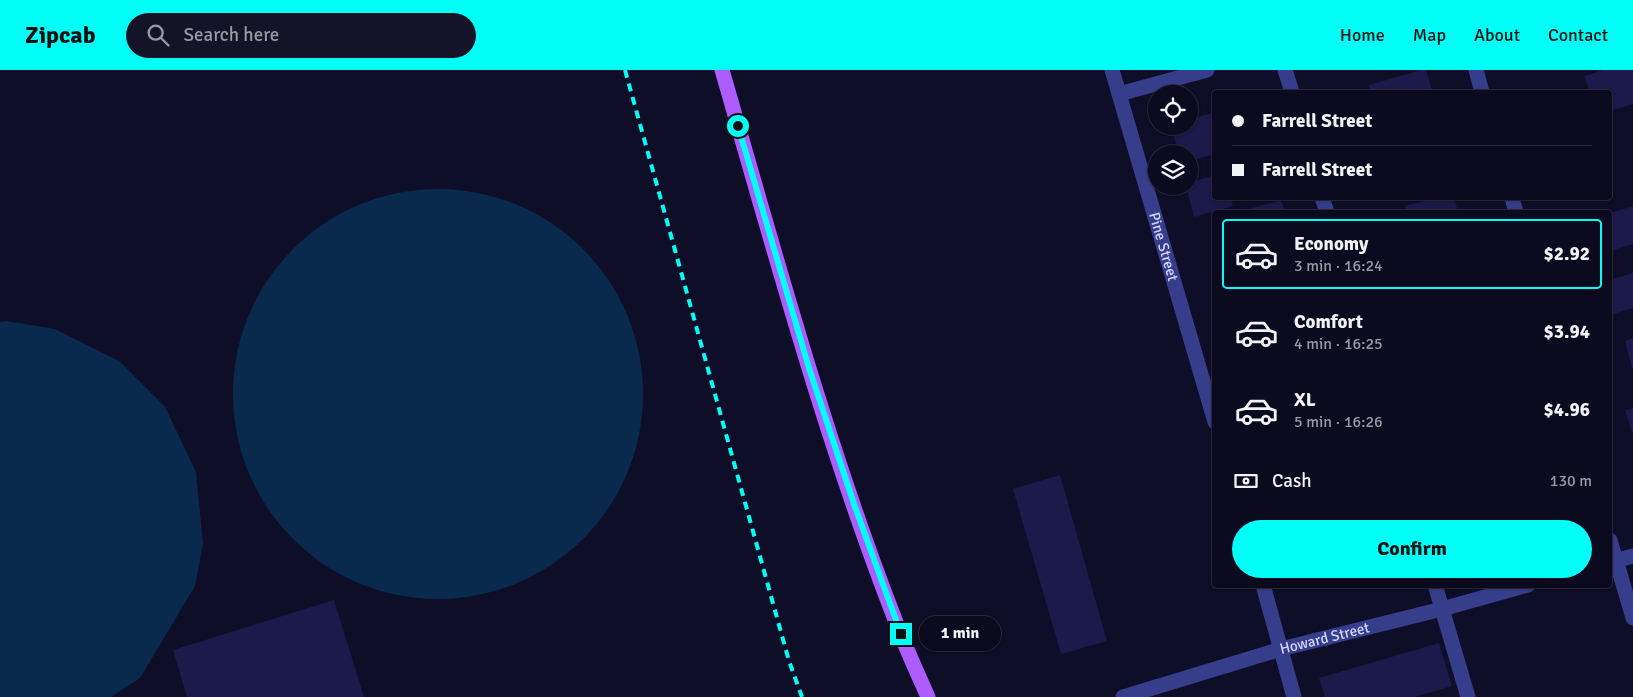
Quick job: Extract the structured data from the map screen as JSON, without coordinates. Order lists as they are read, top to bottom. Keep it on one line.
{"streets":{"street":["Pine Street","Howard Street"]},"page":{"header":"Zipcab","search":"Search here","nav":["Home","Map","About","Contact"],"banner":["Farrell Street","Farrell Street"],"list":[{"name":"Economy","note":"3 min · 16:24","value":"$2.92"},{"name":"Comfort","note":"4 min · 16:25","value":"$3.94"},{"name":"XL","note":"5 min · 16:26","value":"$4.96"}],"pay":["Cash","130 m"],"buttons":"Confirm","bubble":"1 min"}}
